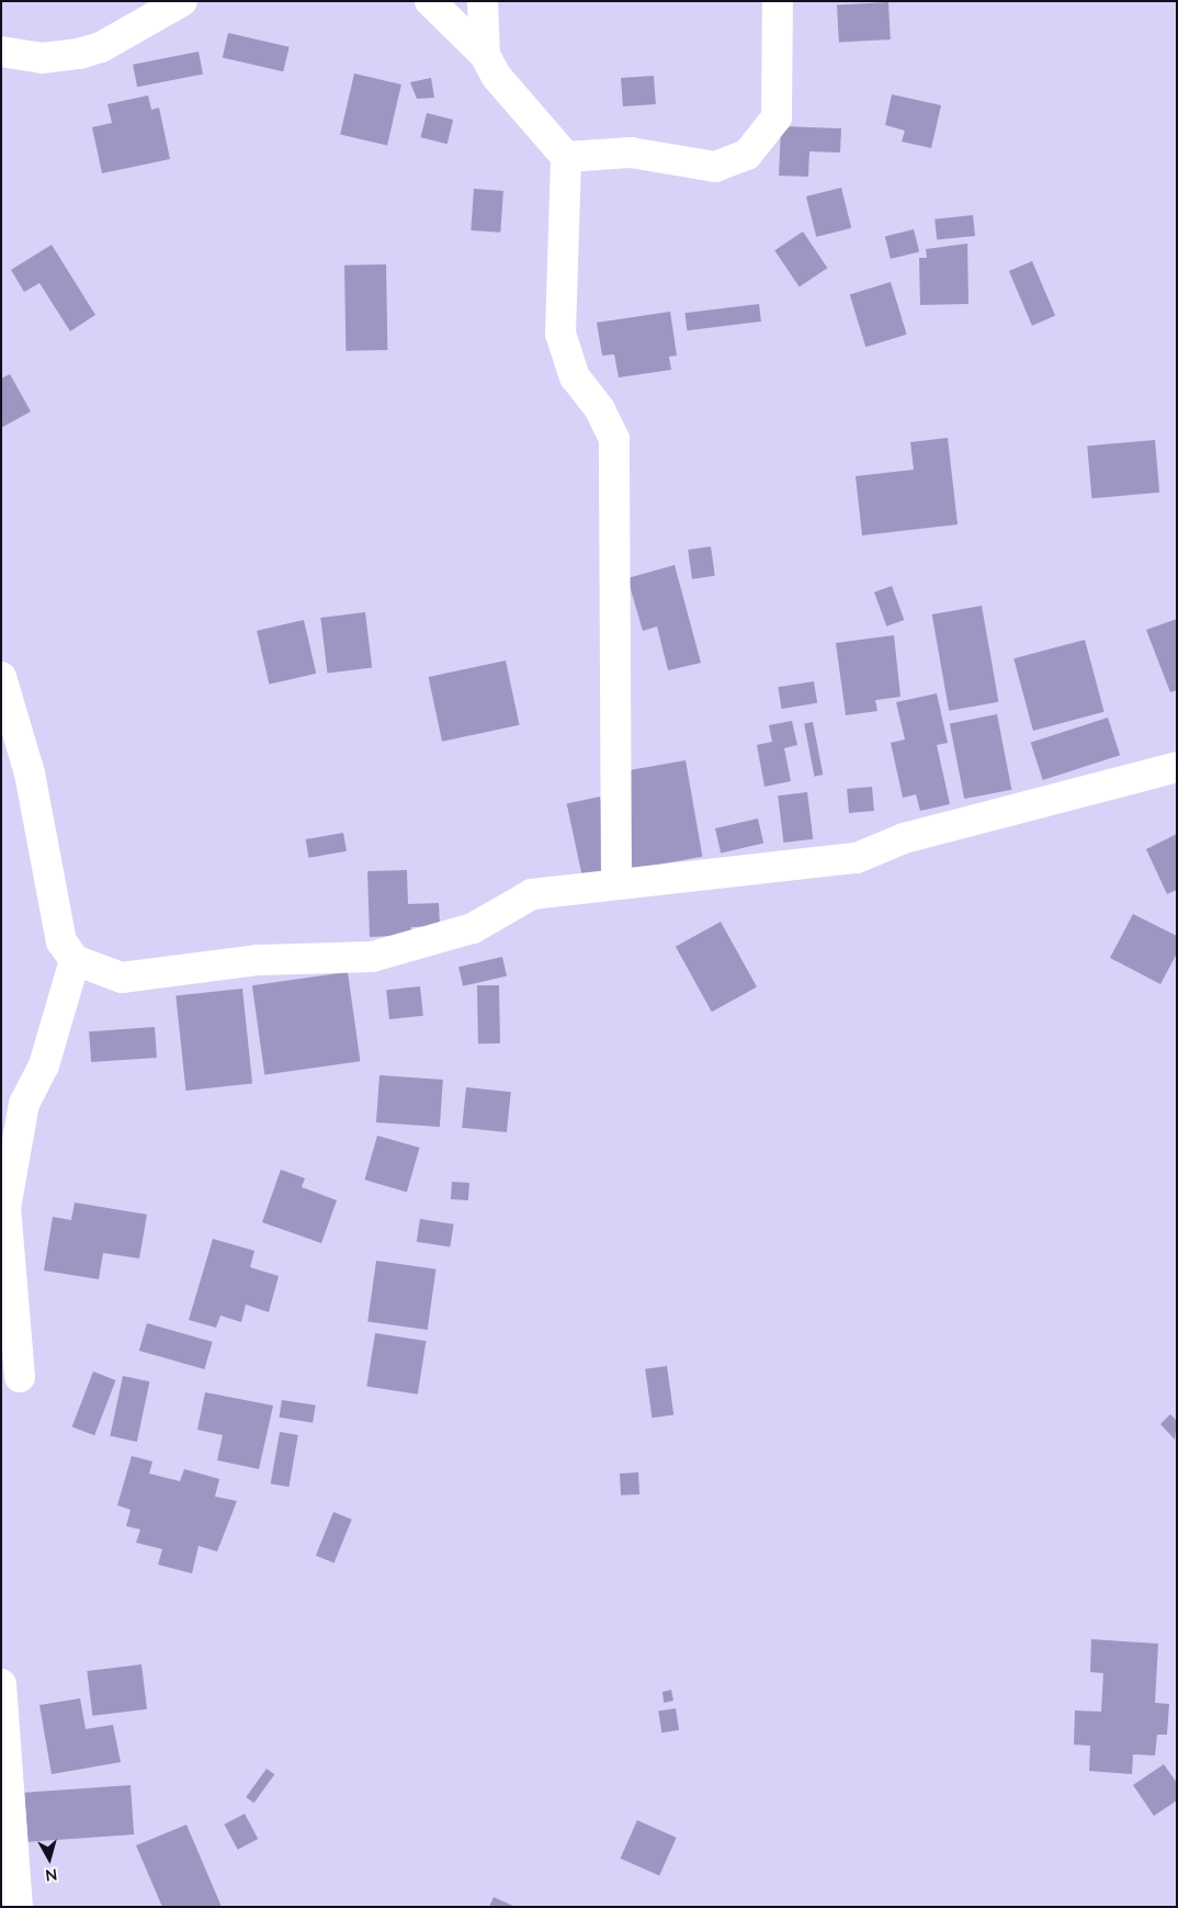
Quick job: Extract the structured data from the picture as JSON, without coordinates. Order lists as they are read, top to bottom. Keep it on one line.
{"north":"bottom"}
